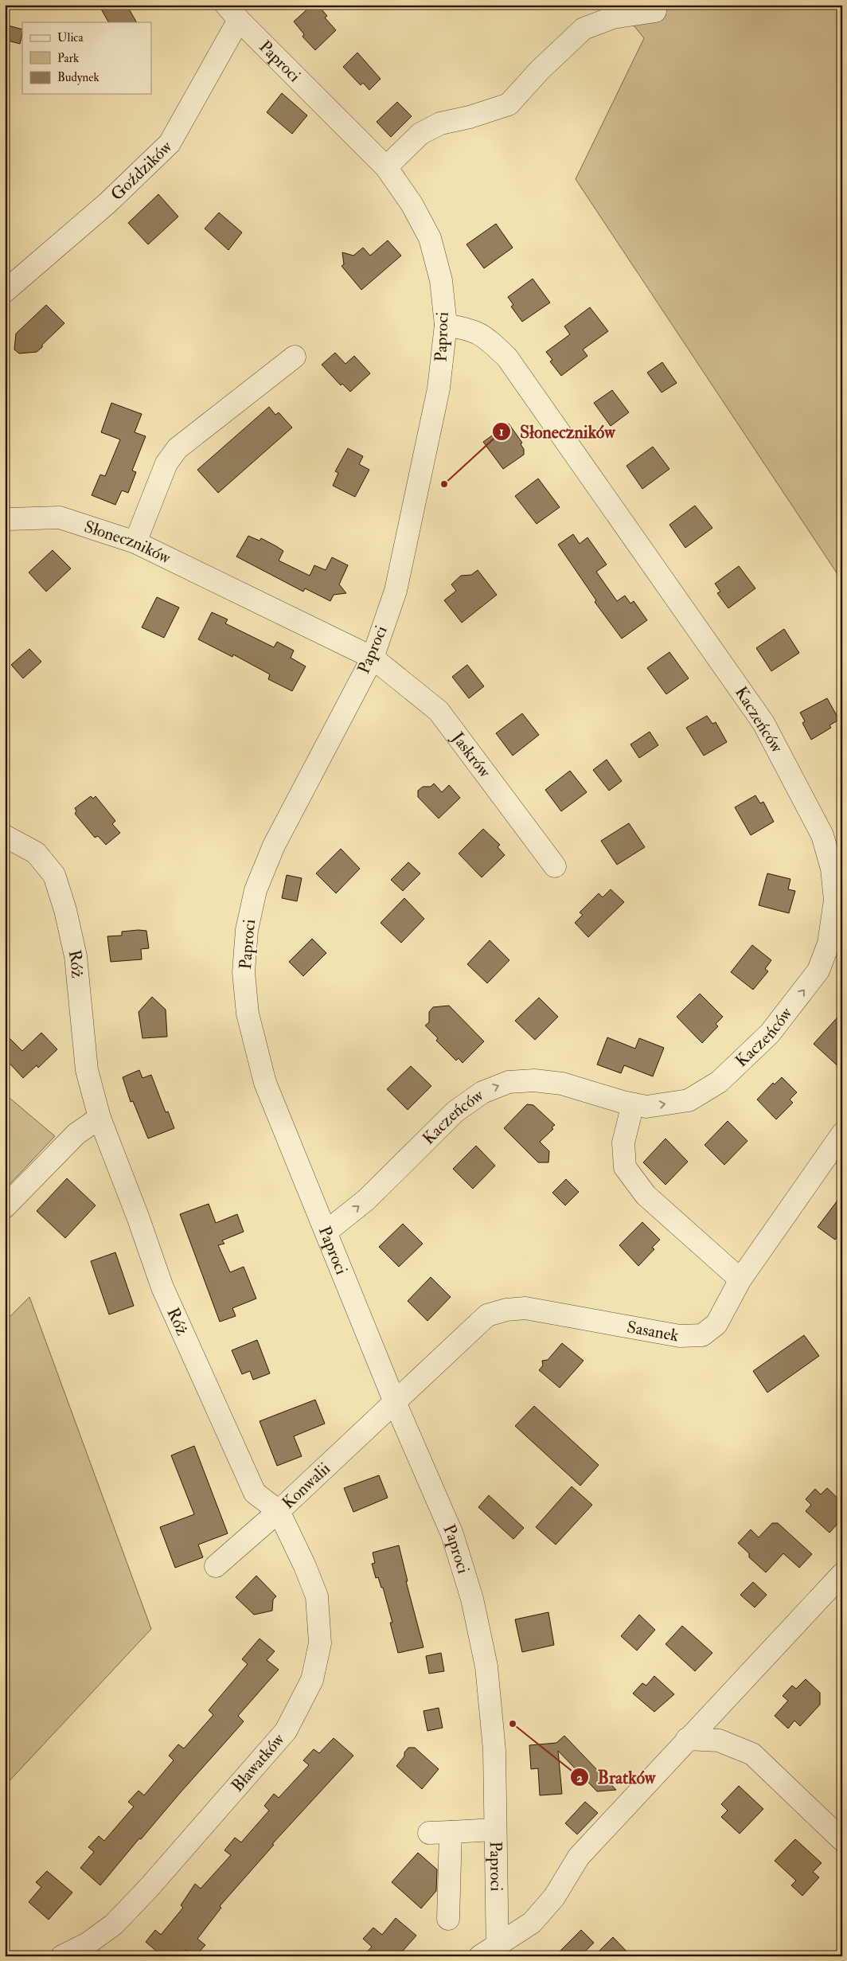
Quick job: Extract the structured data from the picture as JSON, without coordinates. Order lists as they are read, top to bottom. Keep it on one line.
{"streets":{"street":["Paproci","Goździków","Słoneczników","Kaczeńców","Jaskrów","Róż","Sasanek","Konwalii","Bławatków"]},"crossings":[["Paproci","Goździków"],["Paproci","Słoneczników"],["Paproci","Kaczeńców"],["Paproci","Jaskrów"],["Paproci","Sasanek"],["Paproci","Konwalii"],["Słoneczników","Jaskrów"],["Róż","Konwalii"],["Róż","Bławatków"],["Sasanek","Konwalii"],["Konwalii","Bławatków"]],"places":["Słoneczników","Bratków"],"legend":["Ulica","Park","Budynek"]}
